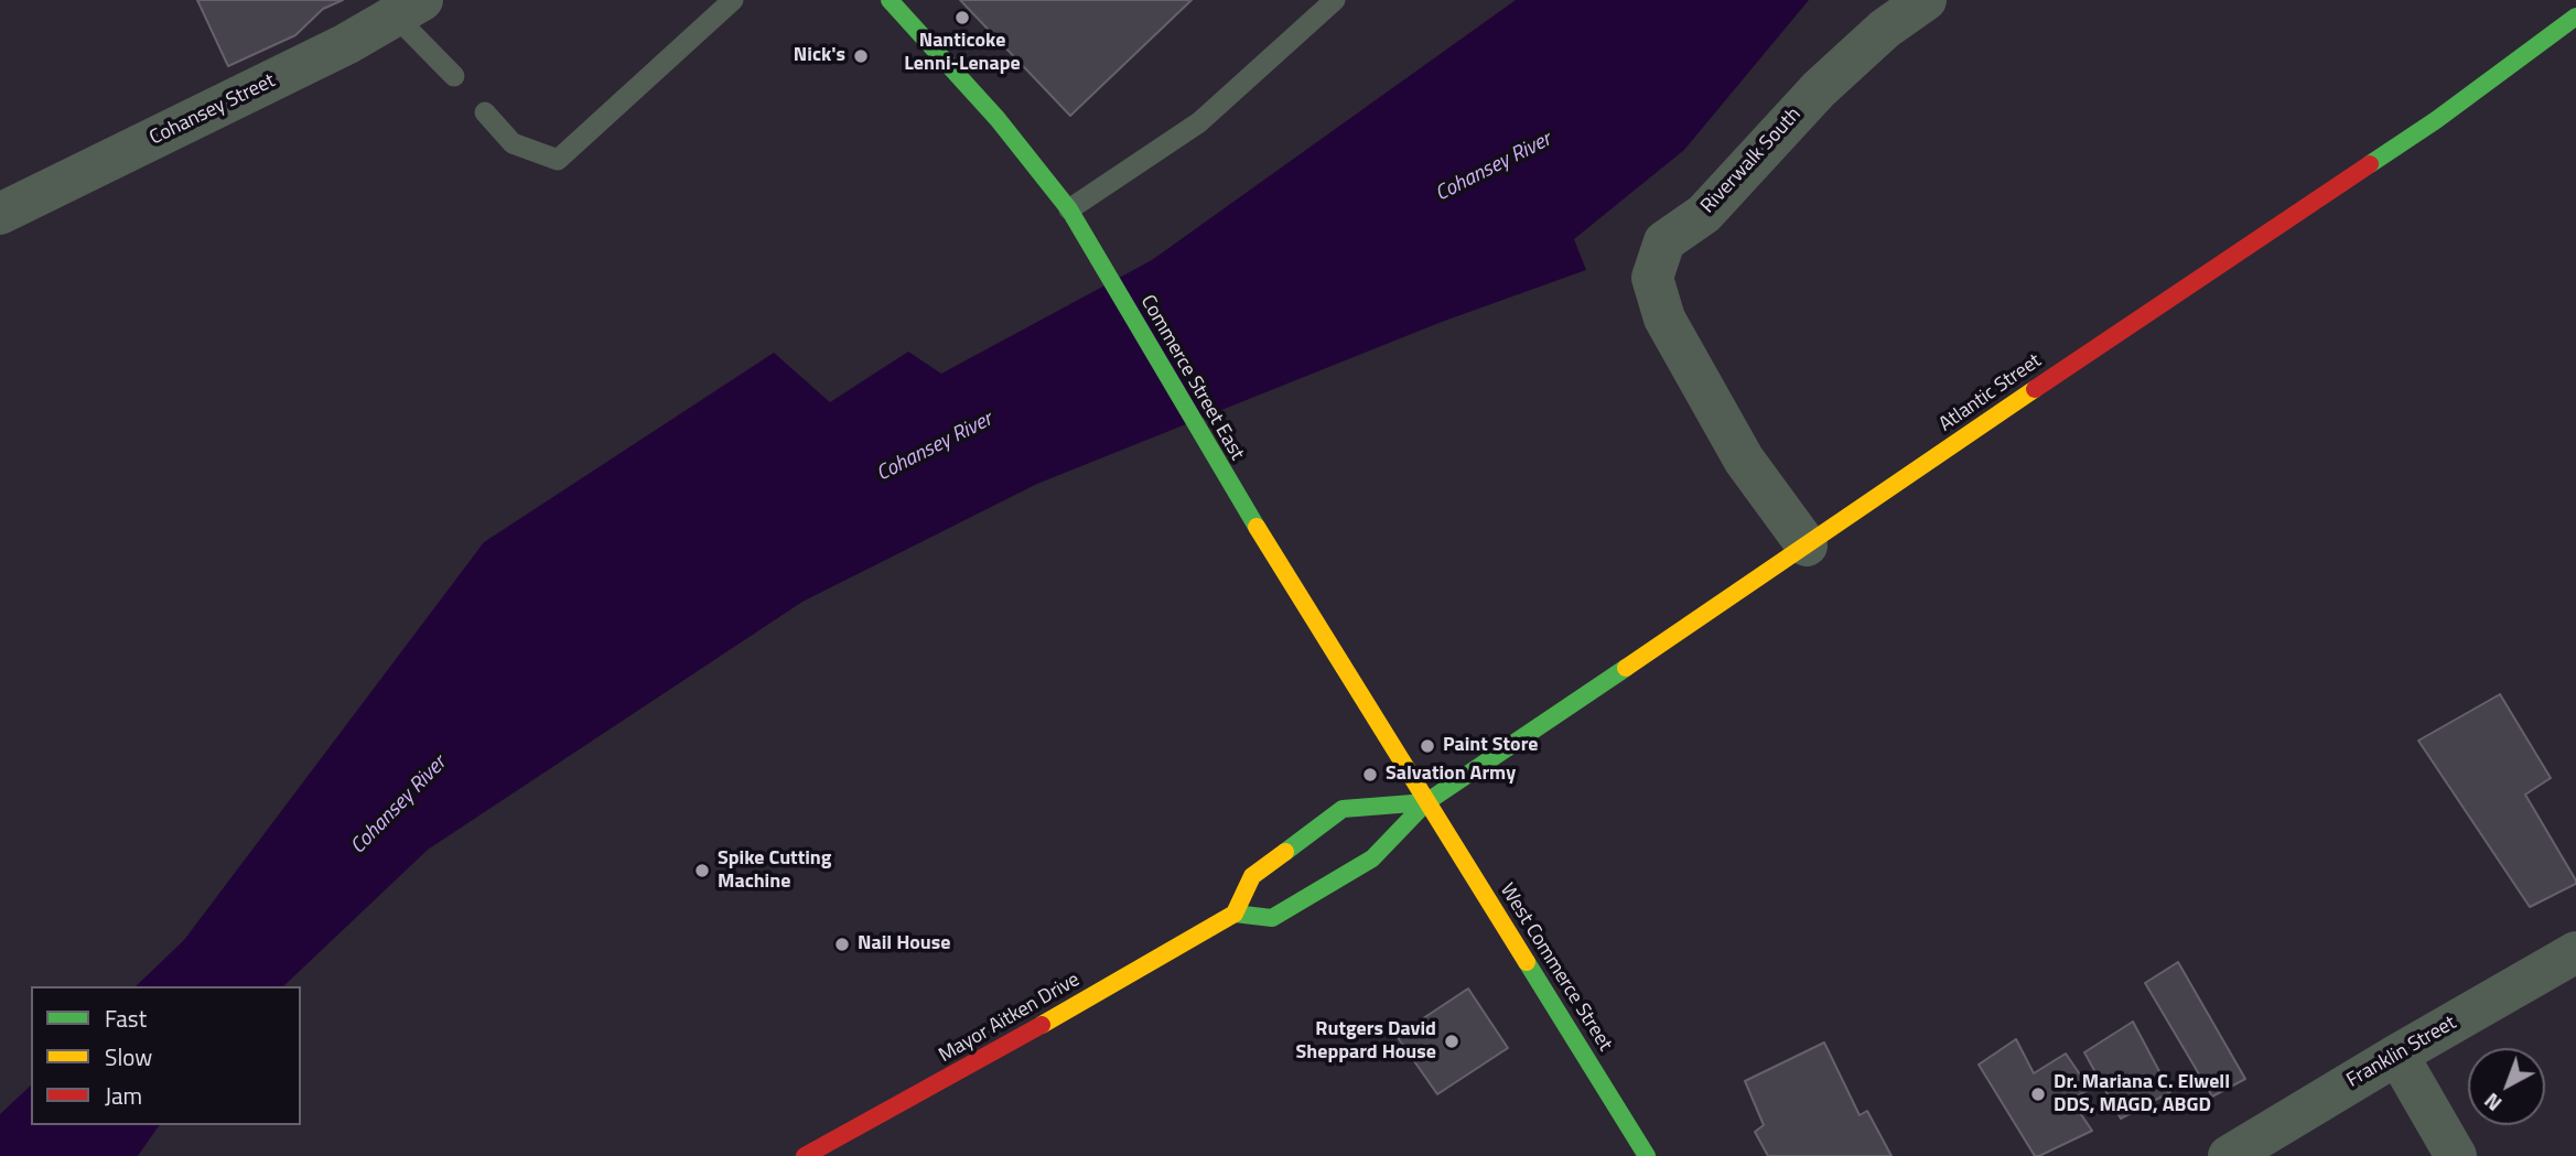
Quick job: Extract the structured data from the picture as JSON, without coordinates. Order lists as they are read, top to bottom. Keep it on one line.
{"streets":{"street":["Cohansey Street","Riverwalk South","Commerce Street East","Atlantic Street","West Commerce Street","Mayor Aitken Drive","Franklin Street"]},"crossings":[["Riverwalk South","Atlantic Street"],["Commerce Street East","Atlantic Street"],["Commerce Street East","West Commerce Street"],["Atlantic Street","West Commerce Street"]],"water":["Cohansey River"],"places":["Nanticoke Lenni-Lenape","Nick's","Paint Store","Salvation Army","Spike Cutting Machine","Nail House","Rutgers David Sheppard House","Dr. Mariana C. Elwell DDS, MAGD, ABGD"],"legend":["Fast","Slow","Jam"],"north":"bottom left"}
